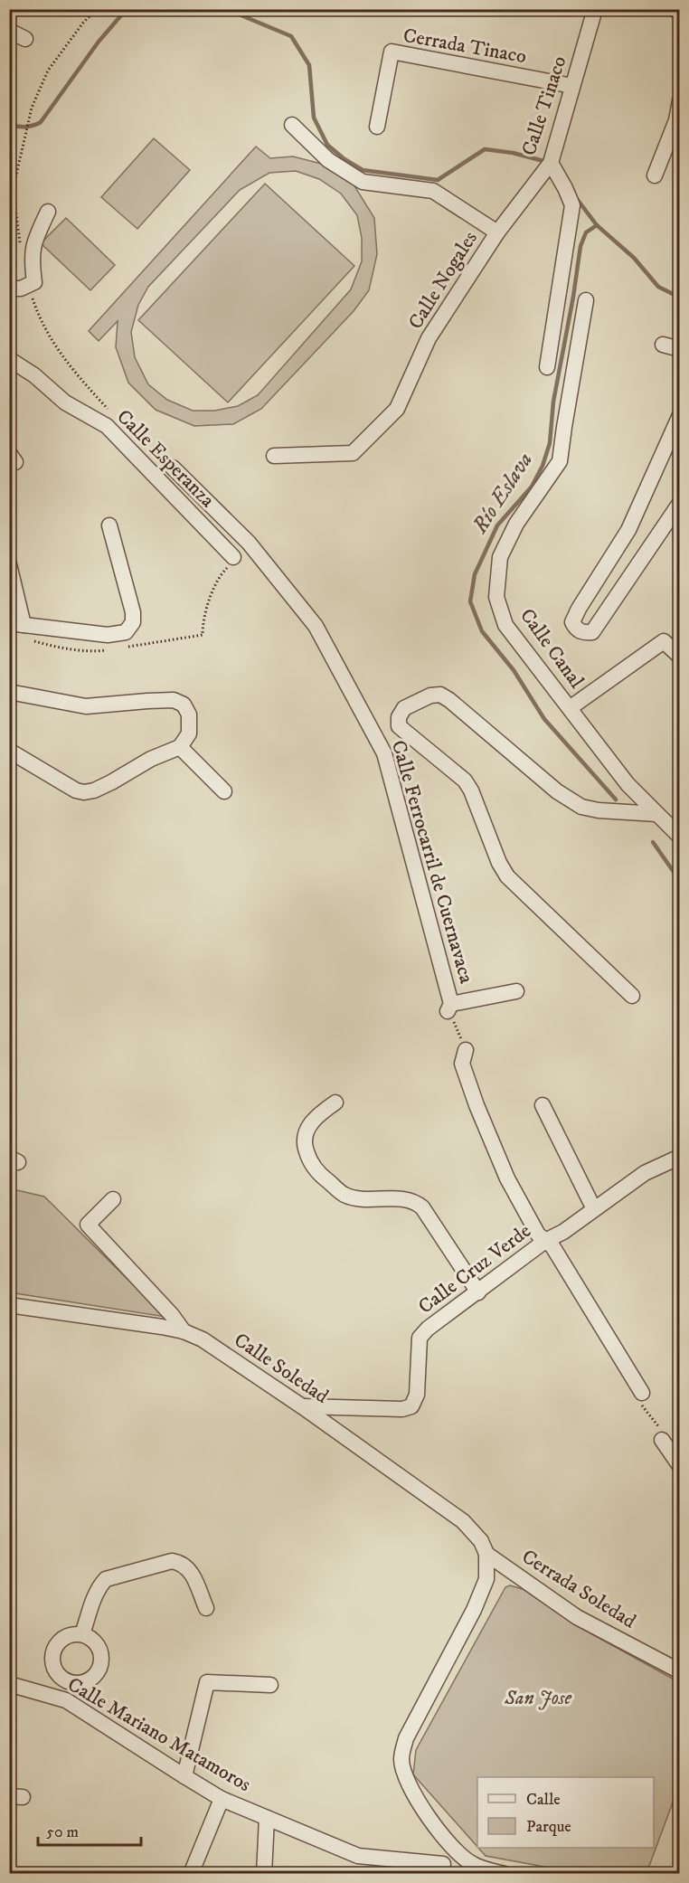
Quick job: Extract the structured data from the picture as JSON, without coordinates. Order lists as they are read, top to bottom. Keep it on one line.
{"streets":{"street":["Cerrada Tinaco","Calle Tinaco","Calle Nogales","Calle Esperanza","Calle Canal","Calle Ferrocarril de Cuernavaca","Calle Cruz Verde","Calle Soledad","Cerrada Soledad","Calle Mariano Matamoros"]},"crossings":[["Cerrada Tinaco","Calle Tinaco"],["Calle Tinaco","Calle Nogales"],["Calle Cruz Verde","Calle Soledad"],["Calle Soledad","Cerrada Soledad"]],"water":["Río Eslava"],"parks":["San Jose"],"legend":["Calle","Parque"],"scale_bar":"50 m"}
